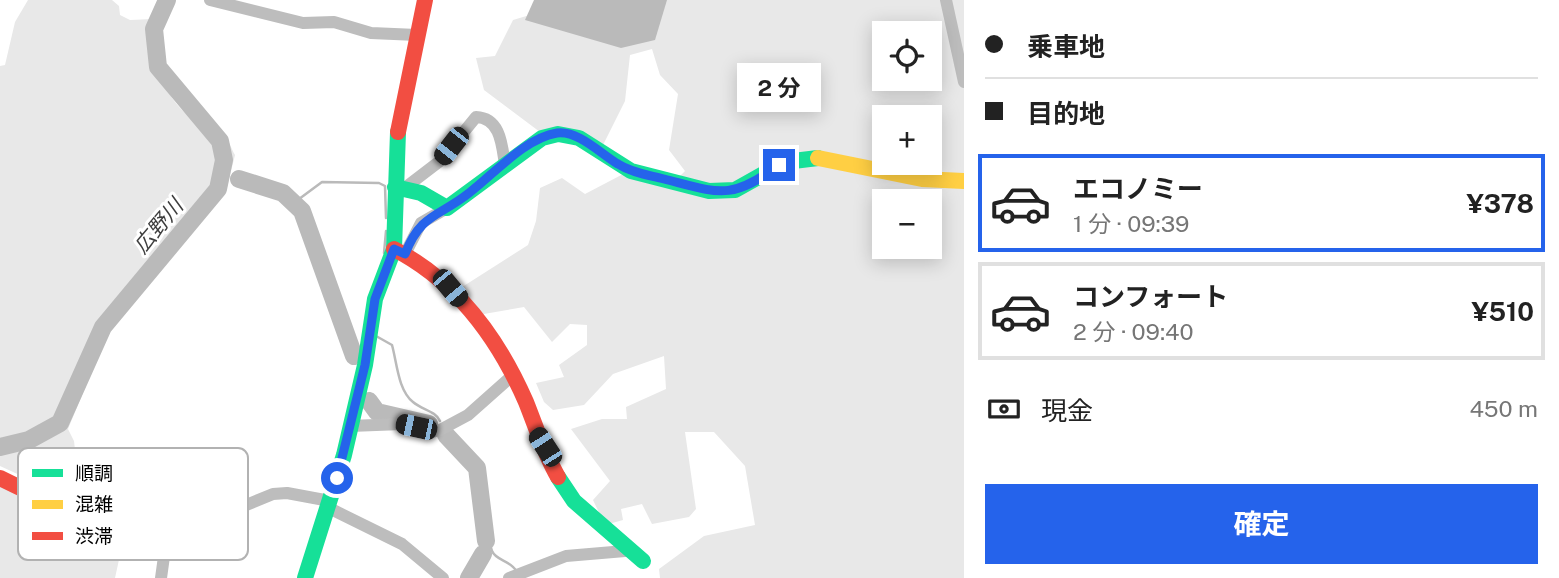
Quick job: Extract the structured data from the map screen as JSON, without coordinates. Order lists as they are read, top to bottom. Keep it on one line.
{"water":["広野川"],"legend":["順調","混雑","渋滞"],"page":{"banner":["乗車地","目的地"],"map_buttons":["+","−"],"bubble":"2 分","list":[{"name":"エコノミー","note":"1 分 · 09:39","value":"¥378"},{"name":"コンフォート","note":"2 分 · 09:40","value":"¥510"}],"pay":["現金","450 m"],"buttons":"確定"}}
